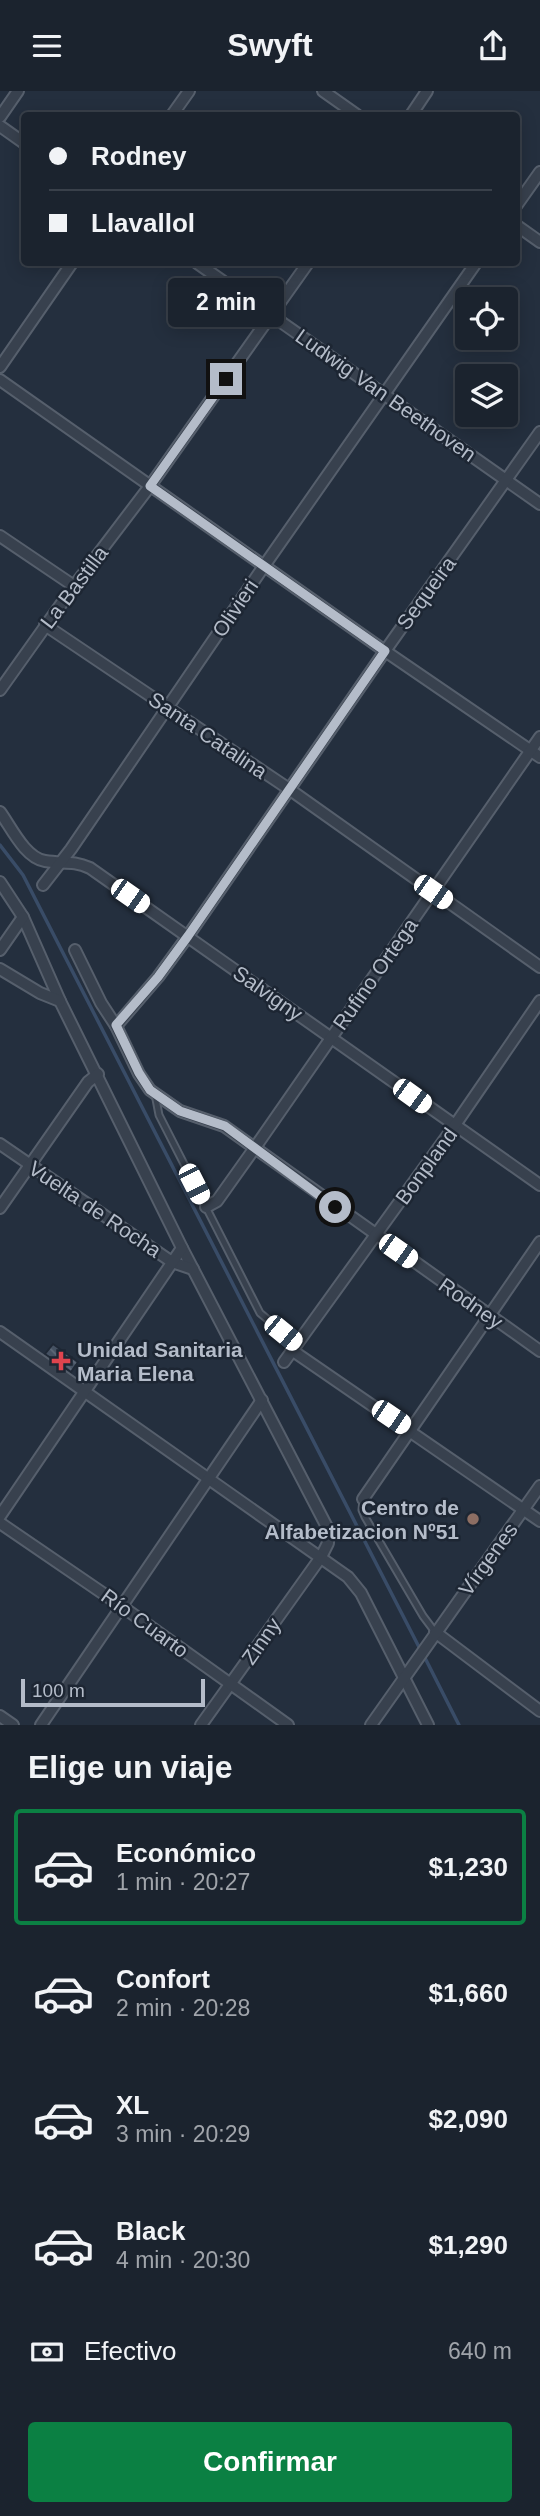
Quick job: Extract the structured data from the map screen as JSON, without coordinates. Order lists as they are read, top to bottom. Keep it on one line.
{"streets":{"street":["Ludwig Van Beethoven","La Bastilla","Sequeira","Olivieri","Santa Catalina","Rufino Ortega","Salvigny","Bonpland","Vuelta de Rocha","Rodney","Vírgenes","Río Cuarto","Zinny"]},"crossings":[["Ludwig Van Beethoven","La Bastilla"],["Ludwig Van Beethoven","Sequeira"],["Ludwig Van Beethoven","Olivieri"],["La Bastilla","Santa Catalina"],["Sequeira","Santa Catalina"],["Sequeira","Salvigny"],["Sequeira","Rodney"],["Olivieri","Santa Catalina"],["Olivieri","Salvigny"],["Santa Catalina","Rufino Ortega"],["Rufino Ortega","Salvigny"],["Rufino Ortega","Rodney"],["Salvigny","Bonpland"],["Bonpland","Rodney"],["Río Cuarto","Zinny"]],"places":{"health":["Unidad Sanitaria Maria Elena"],"other":["Centro de Alfabetizacion Nº51"]},"scale_bar":"100 m","page":{"header":"Swyft","banner":["Rodney","Llavallol"],"bubble":"2 min","scale":"100 m","heading":"Elige un viaje","list":[{"name":"Económico","note":"1 min · 20:27","value":"$1,230"},{"name":"Confort","note":"2 min · 20:28","value":"$1,660"},{"name":"XL","note":"3 min · 20:29","value":"$2,090"},{"name":"Black","note":"4 min · 20:30","value":"$1,290"}],"pay":["Efectivo","640 m"],"buttons":"Confirmar"}}
